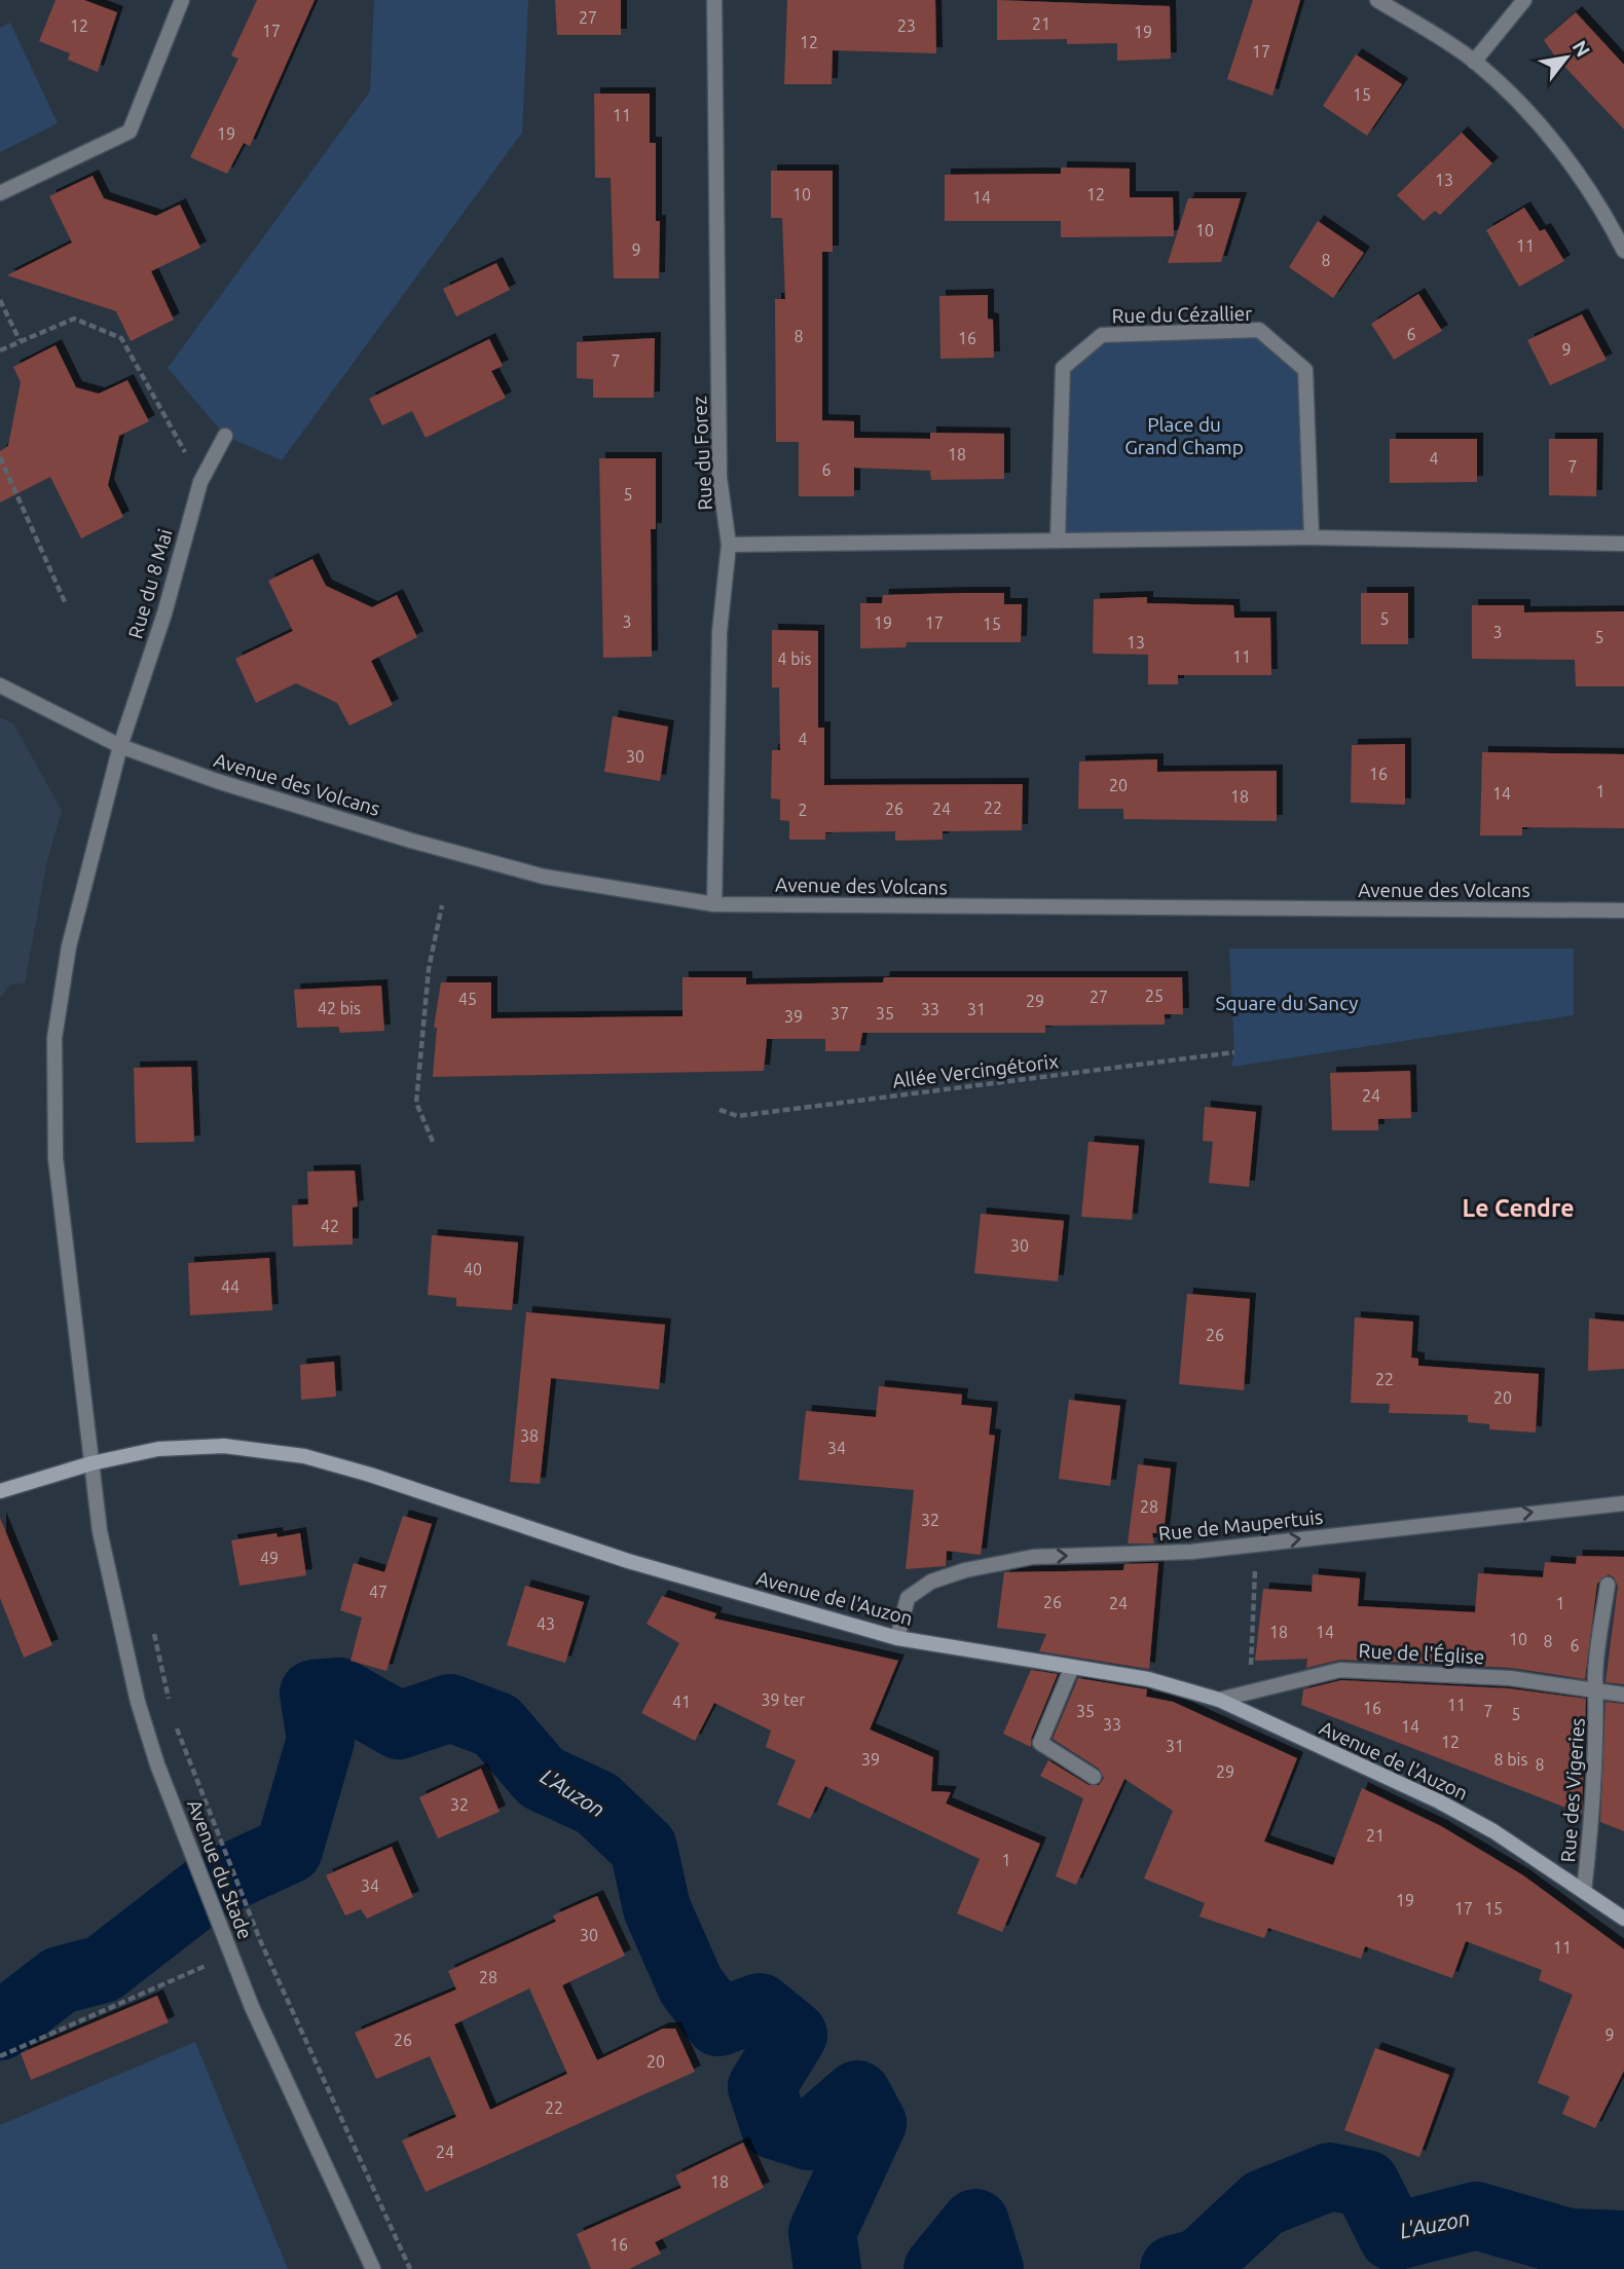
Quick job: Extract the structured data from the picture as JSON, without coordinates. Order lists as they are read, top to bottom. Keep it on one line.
{"streets":{"main road":["Avenue de l'Auzon"],"street":["Rue du Cézallier","Rue du Forez","Rue du 8 Mai","Avenue des Volcans","Rue de Maupertuis","Rue de l'Église","Rue des Vigeries","Avenue du Stade"],"path":["Allée Vercingétorix"]},"crossings":[["Rue du Forez","Avenue des Volcans"],["Rue du 8 Mai","Avenue des Volcans"],["Rue du 8 Mai","Avenue de l'Auzon"],["Rue du 8 Mai","Avenue du Stade"],["Rue de Maupertuis","Avenue de l'Auzon"],["Avenue de l'Auzon","Rue de l'Église"],["Avenue de l'Auzon","Rue des Vigeries"],["Avenue de l'Auzon","Avenue du Stade"],["Rue de l'Église","Rue des Vigeries"]],"one_way":["Rue de Maupertuis"],"districts":["Le Cendre"],"water":["L'Auzon"],"parks":["Place du Grand Champ","Square du Sancy"],"house_numbers":["27","21","12","23","17","19","12","17","15","11","19","13","10","12","14","10","11","9","8","6","8","16","9","7","18","4","7","6","5","5","3","19","17","15","3","5","13","11","4 bis","4","30","16","20","1","14","18","22","26","24","2","25","27","45","29","42 bis","33","31","37","35","39","24","42","30","40","44","26","22","20","38","34","28","32","49","47","26","24","1","43","18","14","10","8","6","39 ter","41","11","16","35","7","5","33","14","12","31","39","8 bis","8","29","32","21","1","34","19","17","15","30","11","28","9","26","20","22","24","18","16"],"north":"top right"}
